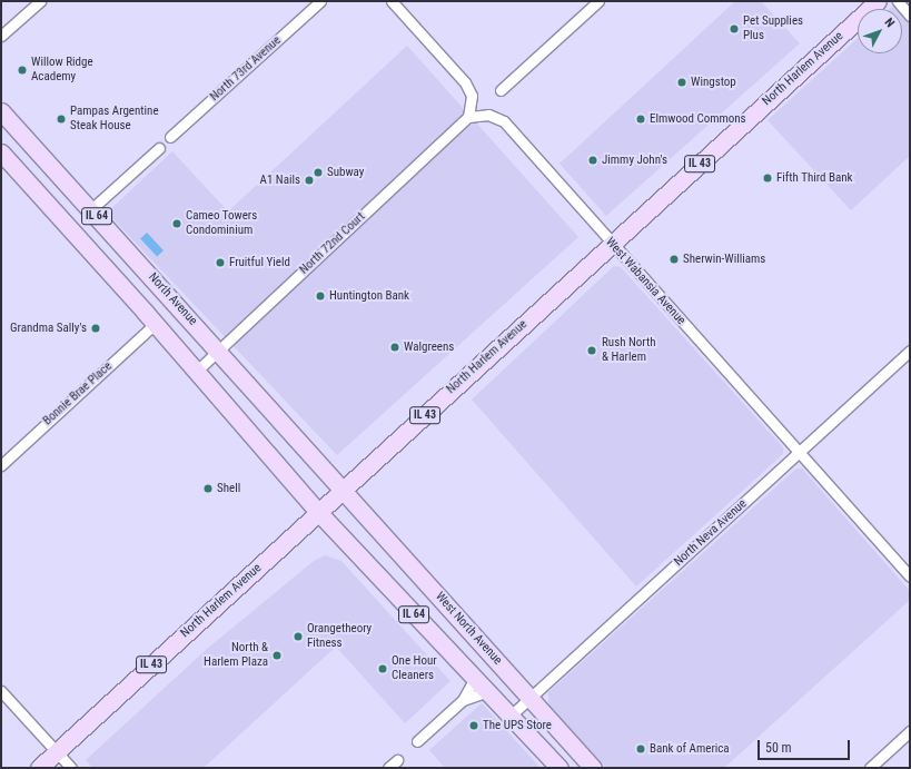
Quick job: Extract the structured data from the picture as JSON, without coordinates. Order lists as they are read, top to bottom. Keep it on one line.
{"streets":{"main road":["North Harlem Avenue","IL 43","IL 64","North Avenue","West North Avenue"],"street":["North 73rd Avenue","North 72nd Court","West Wabansia Avenue","Bonnie Brae Place","North Neva Avenue"]},"crossings":[["North Harlem Avenue","IL 64"],["North Harlem Avenue","West Wabansia Avenue"],["North Harlem Avenue","North Avenue"],["North Harlem Avenue","West North Avenue"],["IL 64","North 72nd Court"],["IL 64","Bonnie Brae Place"],["IL 64","North Neva Avenue"],["North 72nd Court","West Wabansia Avenue"],["North 72nd Court","North Avenue"],["West Wabansia Avenue","North Neva Avenue"],["North Avenue","West North Avenue"],["North Neva Avenue","West North Avenue"]],"places":["Pet Supplies Plus","Willow Ridge Academy","Wingstop","Pampas Argentine Steak House","Elmwood Commons","Jimmy John's","Subway","Fifth Third Bank","A1 Nails","Cameo Towers Condominium","Sherwin-Williams","Fruitful Yield","Huntington Bank","Grandma Sally's","Walgreens","Rush North & Harlem","Shell","Orangetheory Fitness","North & Harlem Plaza","One Hour Cleaners","The UPS Store","Bank of America"],"scale_bar":"50 m","north":"top right"}
